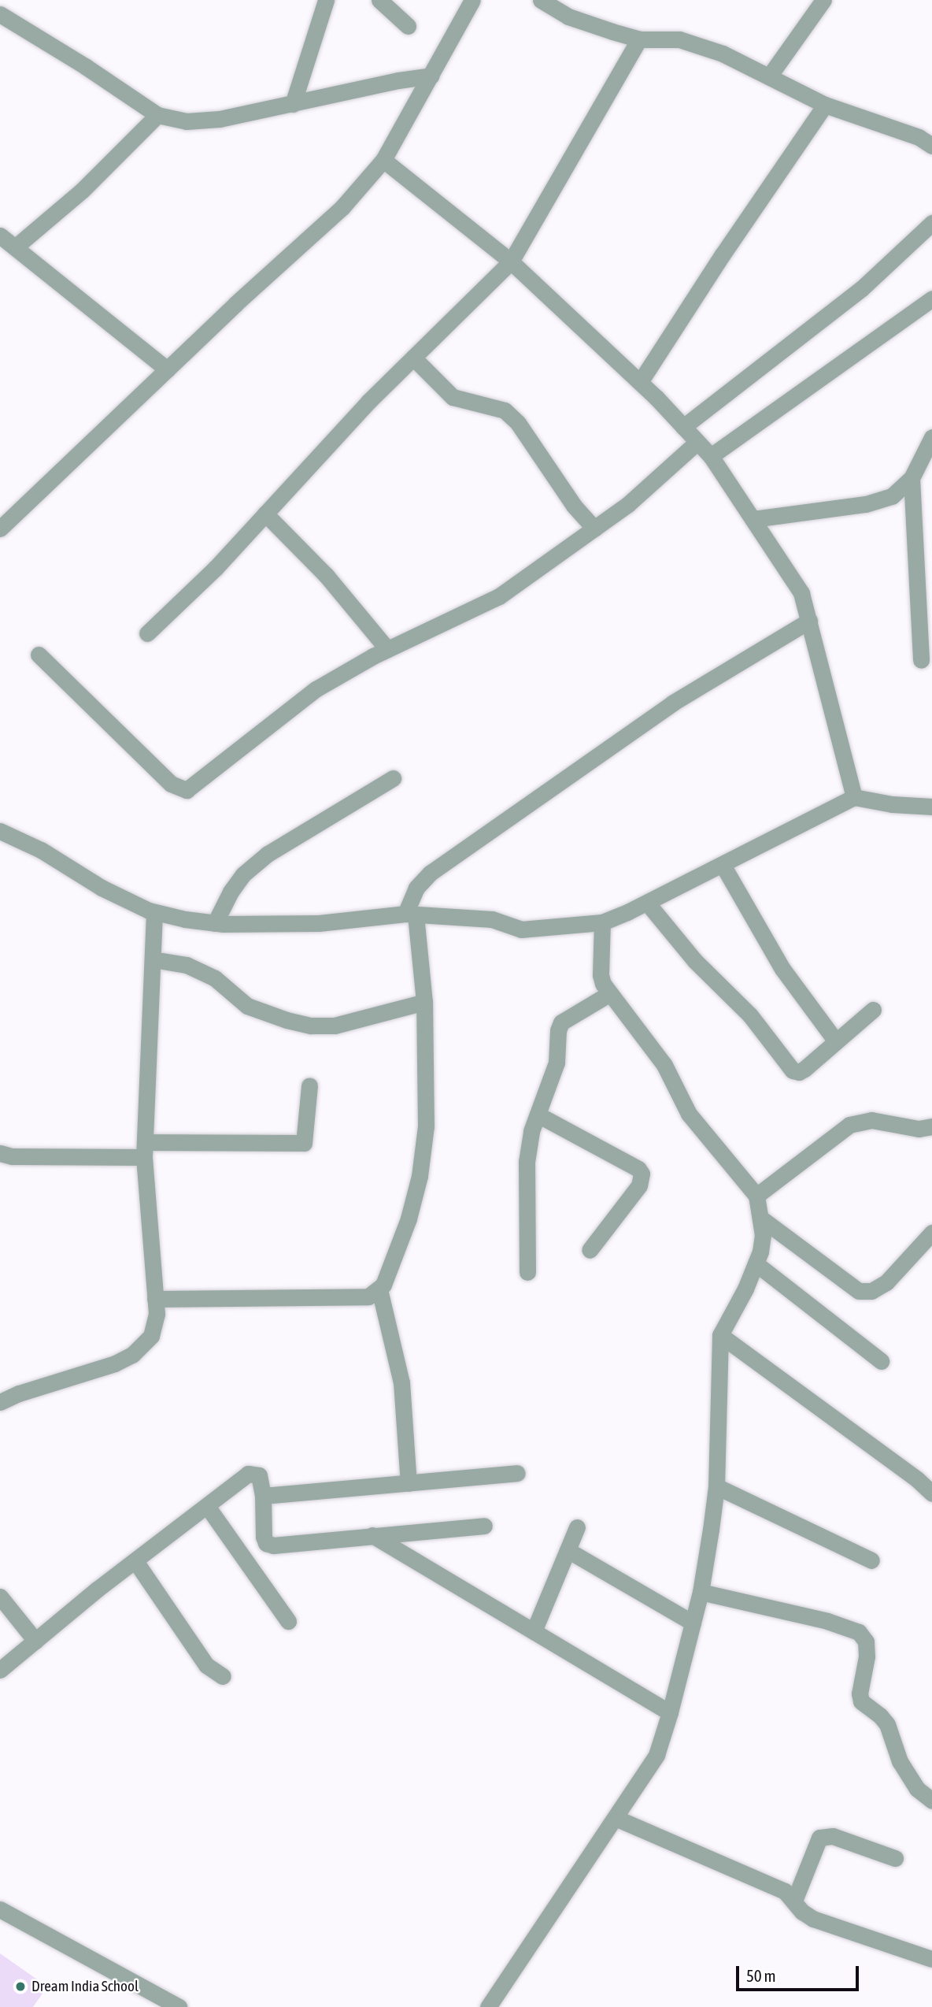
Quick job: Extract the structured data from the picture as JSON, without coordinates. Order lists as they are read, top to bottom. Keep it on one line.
{"places":["Dream India School"],"scale_bar":"50 m"}
